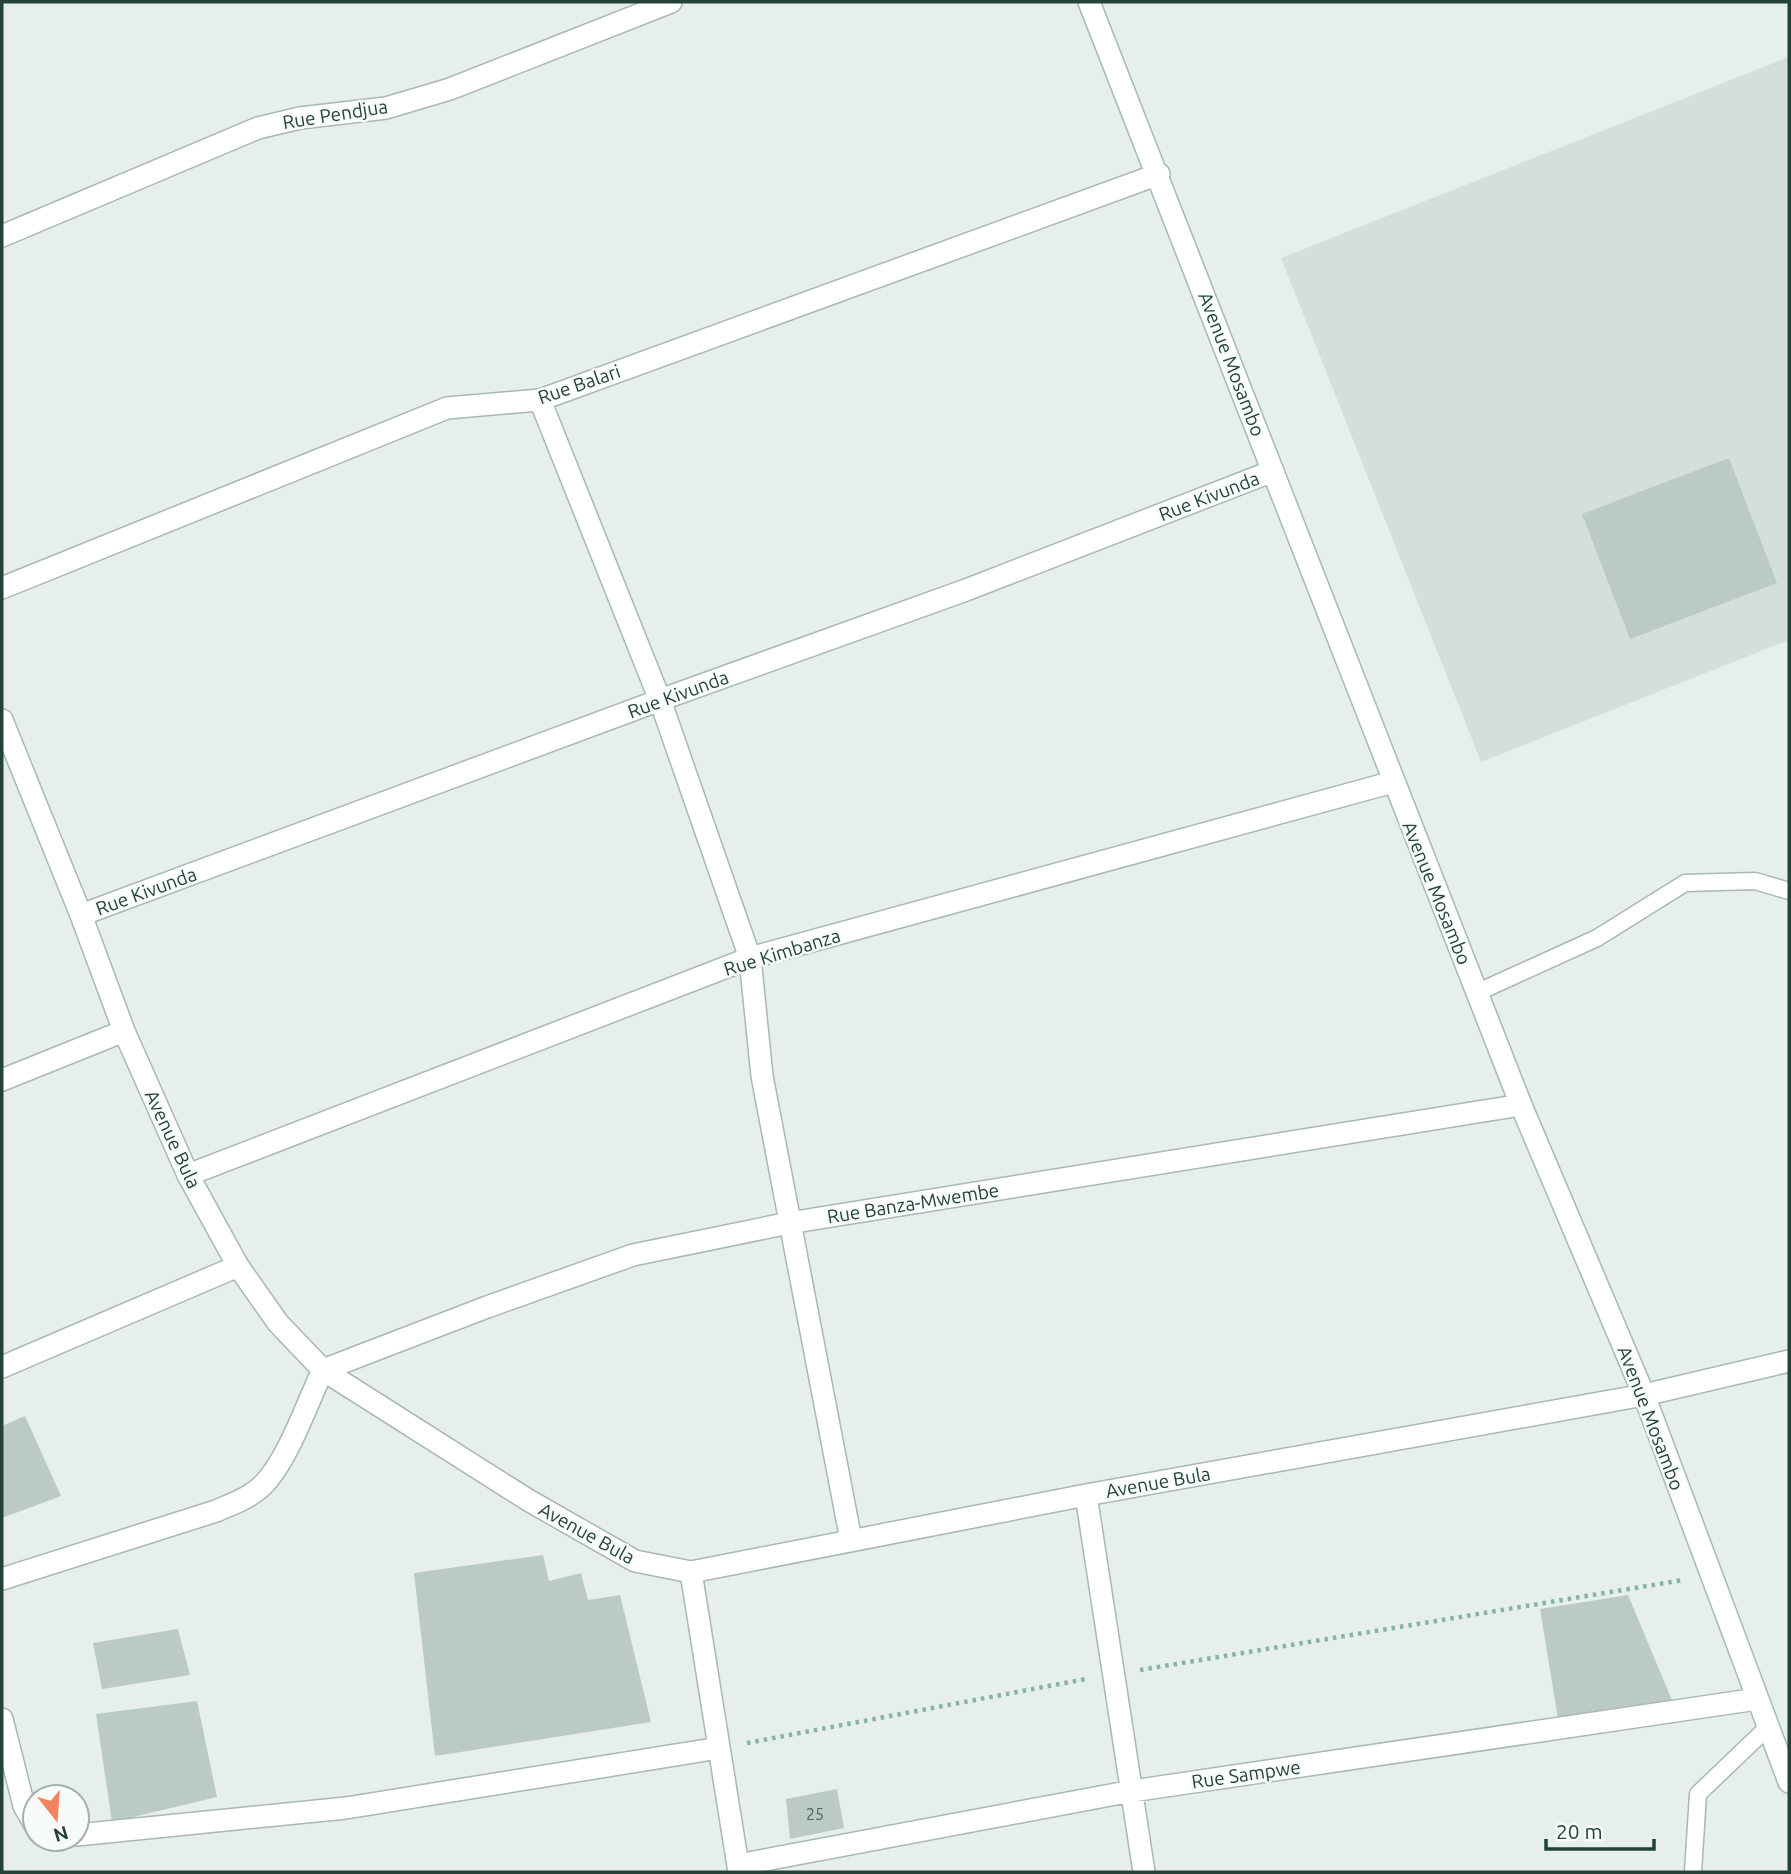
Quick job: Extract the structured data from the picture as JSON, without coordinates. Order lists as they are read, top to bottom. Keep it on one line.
{"streets":{"street":["Rue Pendjua","Avenue Mosambo","Rue Balari","Rue Kivunda","Rue Kimbanza","Avenue Bula","Rue Banza-Mwembe","Rue Sampwe"]},"crossings":[["Avenue Mosambo","Rue Balari"],["Avenue Mosambo","Rue Kivunda"],["Avenue Mosambo","Rue Kimbanza"],["Avenue Mosambo","Avenue Bula"],["Avenue Mosambo","Rue Banza-Mwembe"],["Avenue Mosambo","Rue Sampwe"],["Rue Kivunda","Avenue Bula"],["Rue Kimbanza","Avenue Bula"],["Avenue Bula","Rue Banza-Mwembe"]],"house_numbers":["25"],"scale_bar":"20 m","north":"bottom"}
